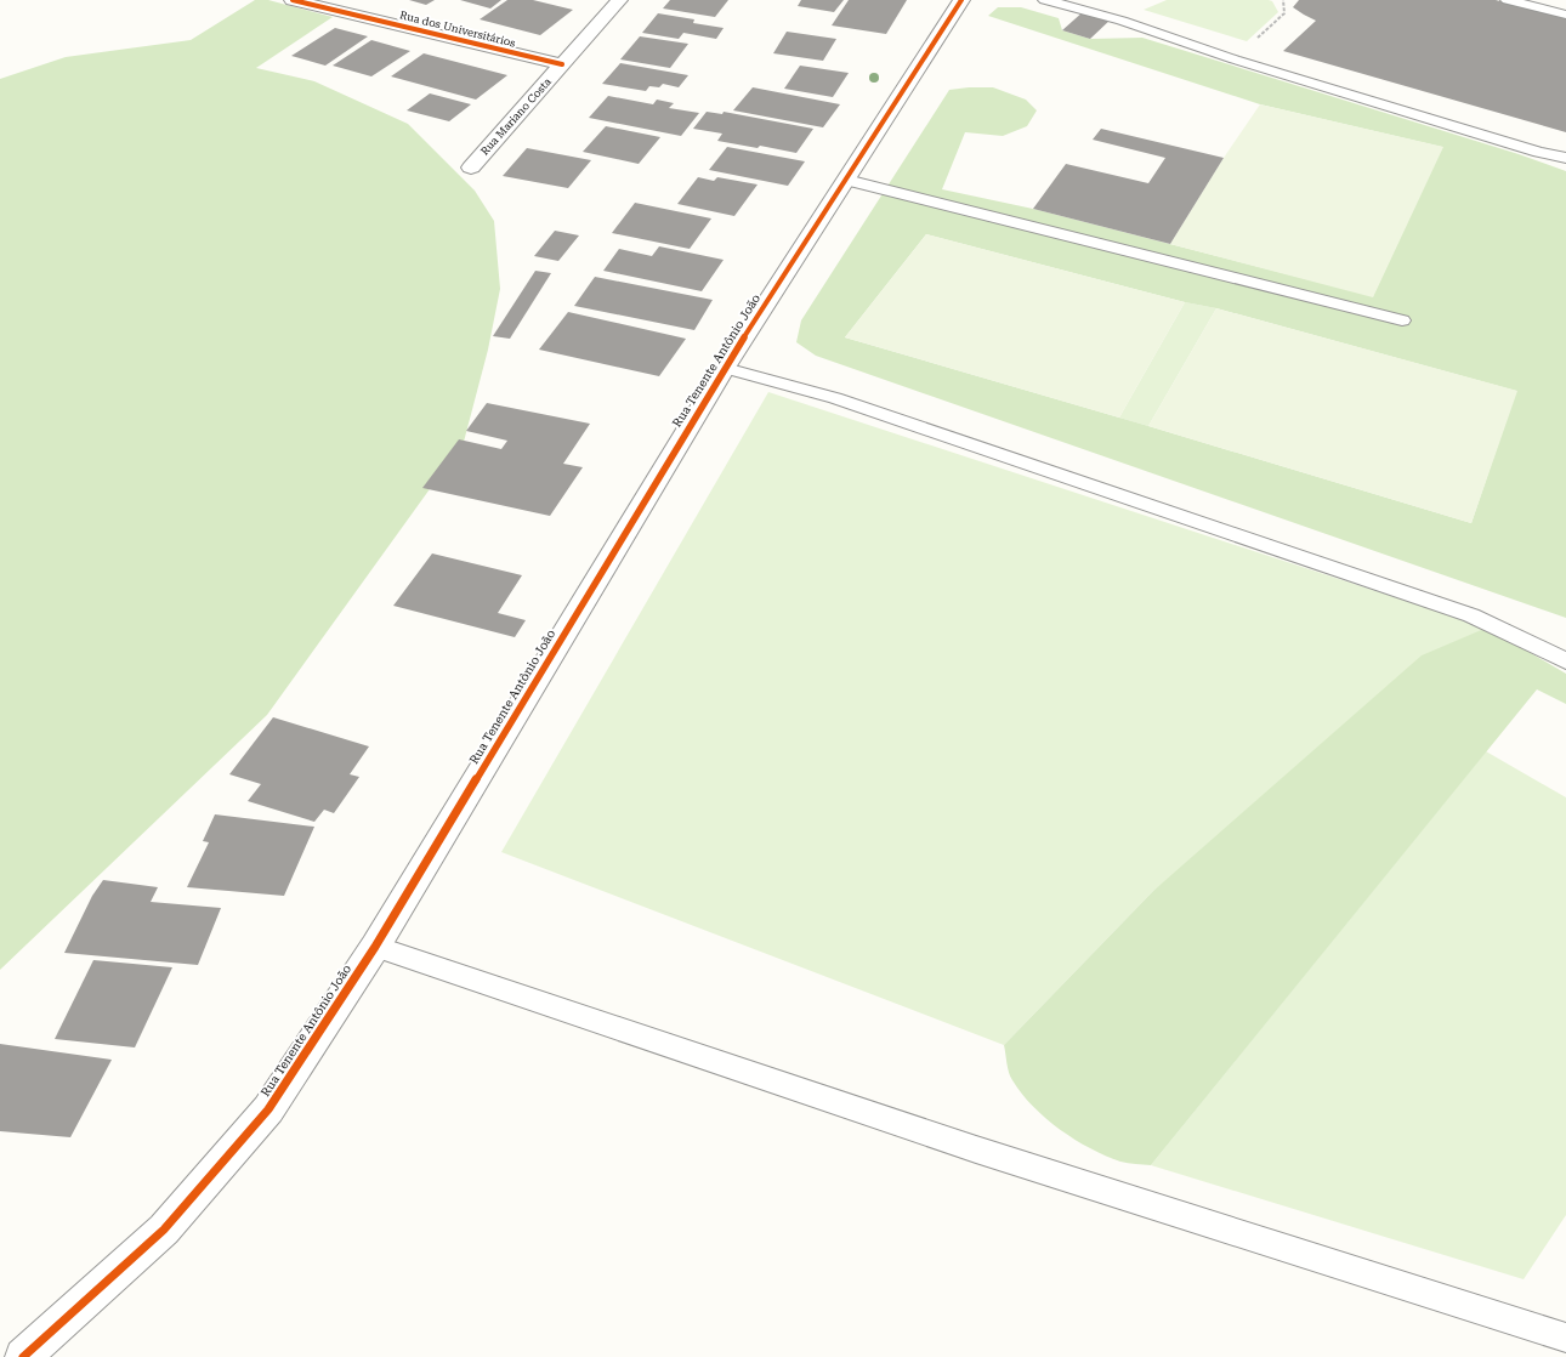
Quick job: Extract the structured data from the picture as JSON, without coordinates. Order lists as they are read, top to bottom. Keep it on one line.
{"streets":{"street":["Rua dos Universitários","Rua Mariano Costa","Rua Tenente Antônio João"]},"crossings":[["Rua dos Universitários","Rua Mariano Costa"]]}
